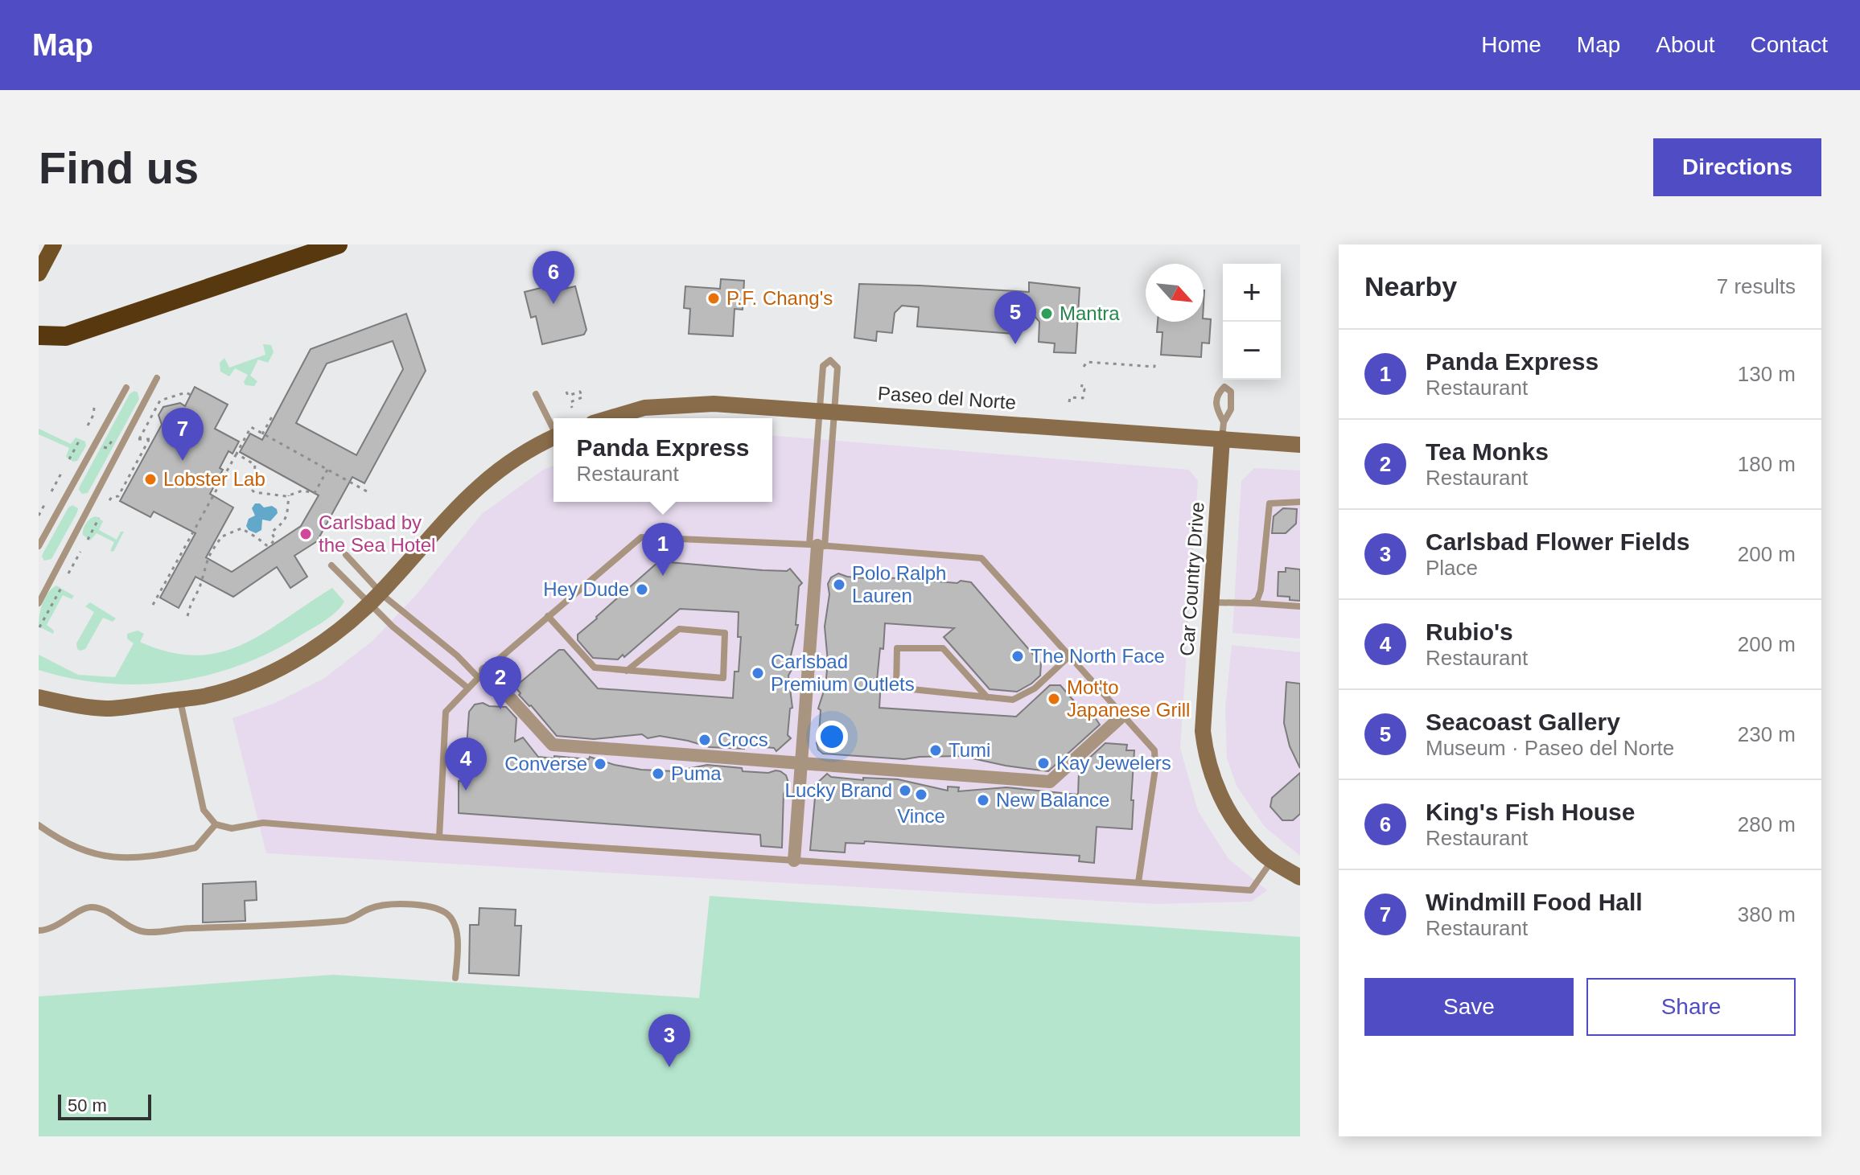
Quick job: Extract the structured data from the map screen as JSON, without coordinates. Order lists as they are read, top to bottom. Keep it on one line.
{"streets":{"main road":["Paseo del Norte","Car Country Drive"]},"crossings":[["Paseo del Norte","Car Country Drive"]],"places":["P.F. Chang's","Mantra","Lobster Lab","Carlsbad by the Sea Hotel","Polo Ralph Lauren","Hey Dude","The North Face","Carlsbad Premium Outlets","Mot'to Japanese Grill","Crocs","Tumi","Kay Jewelers","Converse","Puma","Lucky Brand","Vince","New Balance"],"scale_bar":"50 m","north":"bottom right","page":{"header":"Map","nav":["Home","Map","About","Contact"],"buttons":["Directions",["Save","Share"]],"title":"Find us","heading":["Nearby","7 results"],"pins":["6","5","7","1","2","4","3"],"map_buttons":["+","−"],"list":[{"mark":"1","name":"Panda Express","note":"Restaurant","value":"130 m"},{"mark":"2","name":"Tea Monks","note":"Restaurant","value":"180 m"},{"mark":"3","name":"Carlsbad Flower Fields","note":"Place","value":"200 m"},{"mark":"4","name":"Rubio's","note":"Restaurant","value":"200 m"},{"mark":"5","name":"Seacoast Gallery","note":"Museum · Paseo del Norte","value":"230 m"},{"mark":"6","name":"King's Fish House","note":"Restaurant","value":"280 m"},{"mark":"7","name":"Windmill Food Hall","note":"Restaurant","value":"380 m"}],"popup":["Panda Express","Restaurant"],"scale":"50 m"}}
